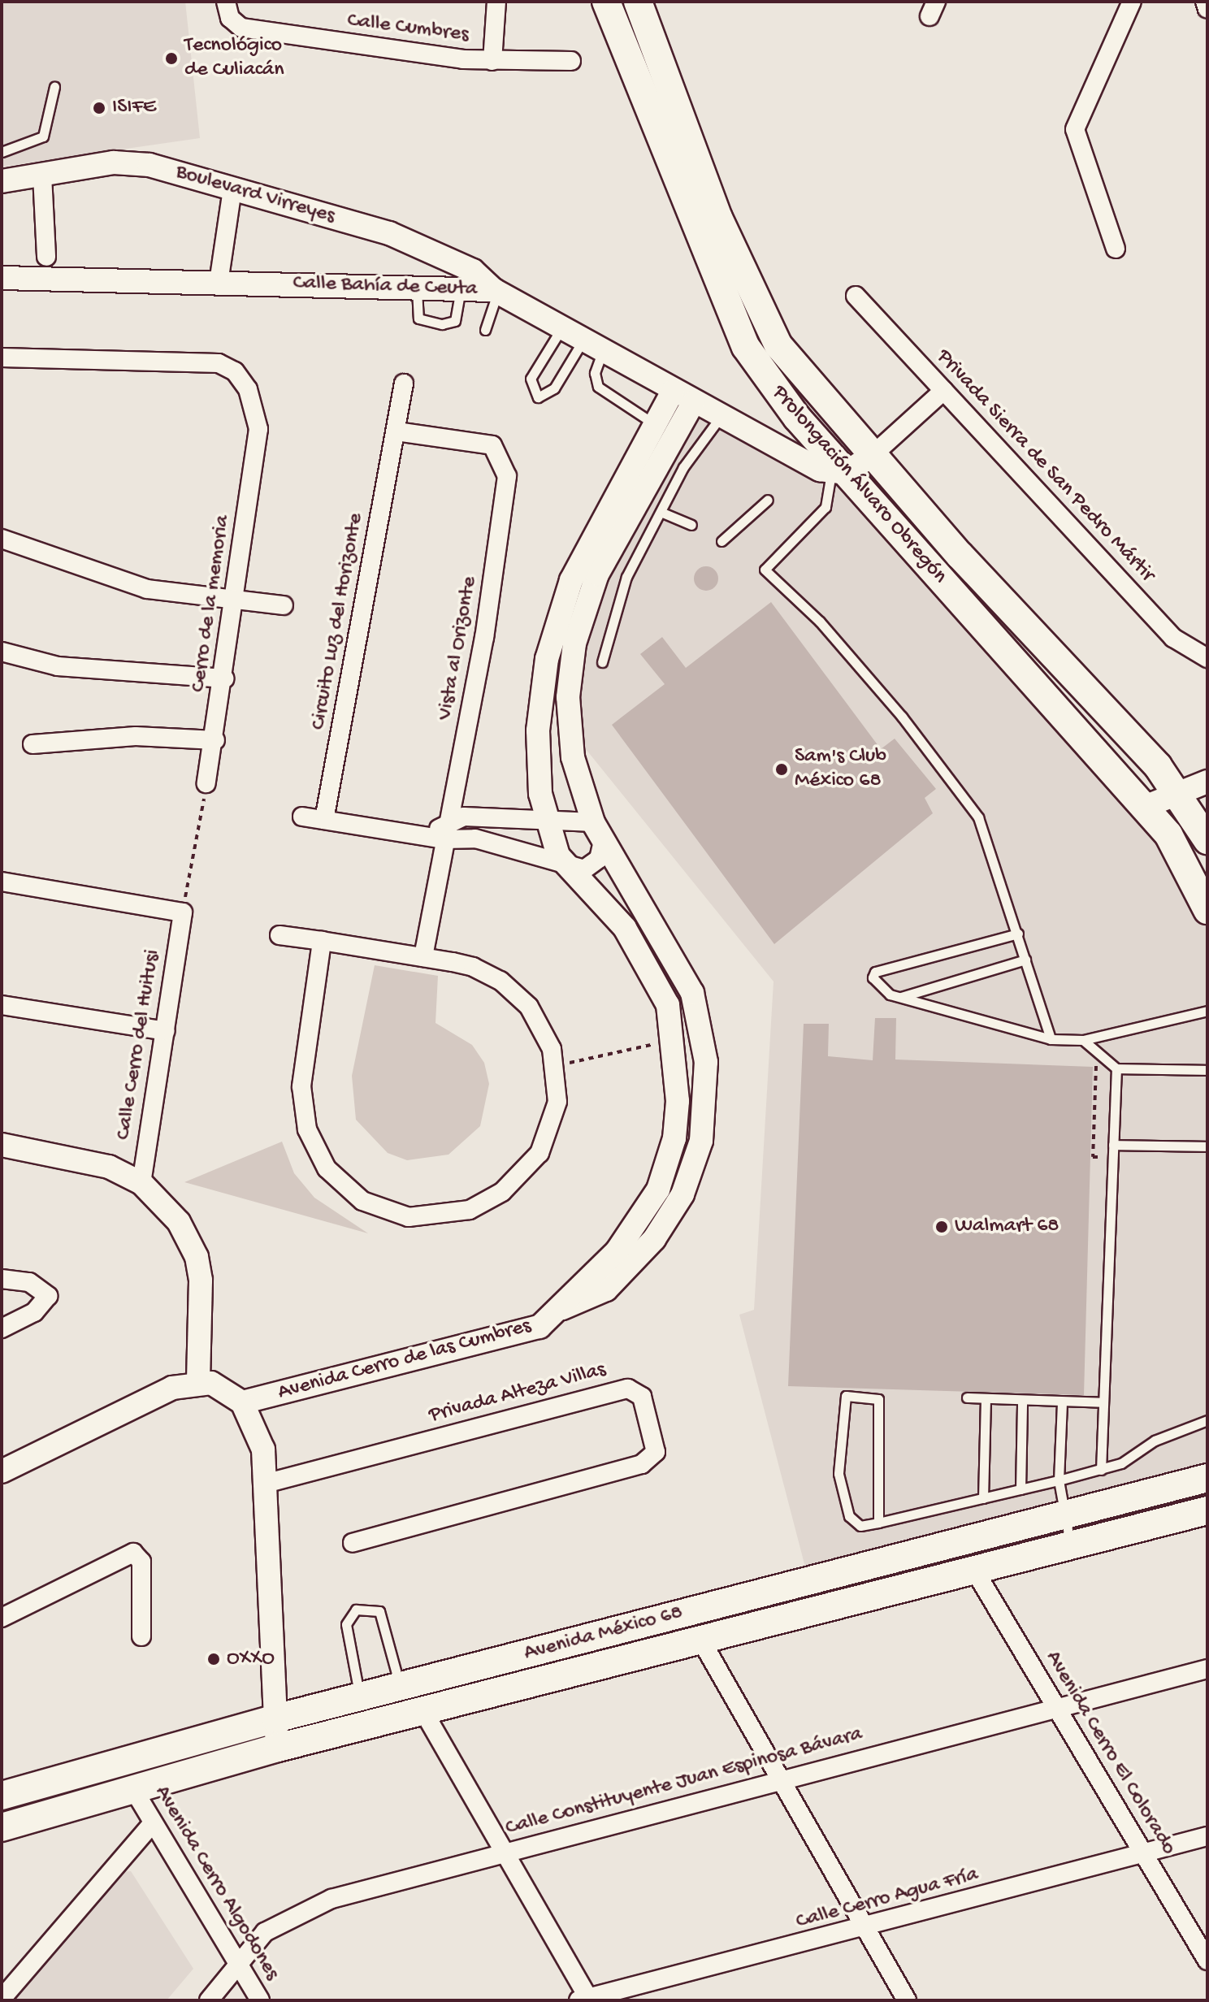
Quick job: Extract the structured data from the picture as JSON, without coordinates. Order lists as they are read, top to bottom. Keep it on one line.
{"streets":{"main road":["Prolongación Álvaro Obregón","Avenida México 68"],"street":["Calle Cumbres","Boulevard Virreyes","Calle Bahía de Ceuta","Privada Sierra de San Pedro Mártir","Cerro de la memoria","Circuito Luz del Horizonte","Vista al Orizonte","Calle Cerro del Huitusi","Avenida Cerro de las Cumbres","Privada Alteza Villas","Avenida Cerro El Colorado","Calle Constituyente Juan Espinosa Bávara","Avenida Cerro Algodones","Calle Cerro Agua Fría"]},"crossings":[["Boulevard Virreyes","Calle Bahía de Ceuta"],["Calle Bahía de Ceuta","Prolongación Álvaro Obregón"],["Calle Bahía de Ceuta","Avenida Cerro de las Cumbres"],["Circuito Luz del Horizonte","Vista al Orizonte"],["Avenida México 68","Avenida Cerro El Colorado"],["Avenida México 68","Avenida Cerro Algodones"],["Avenida Cerro El Colorado","Calle Constituyente Juan Espinosa Bávara"],["Avenida Cerro El Colorado","Calle Cerro Agua Fría"],["Calle Constituyente Juan Espinosa Bávara","Avenida Cerro Algodones"]],"places":["Tecnológico de Culiacán","ISIFE","Sam's Club México 68","Walmart 68","OXXO"]}
